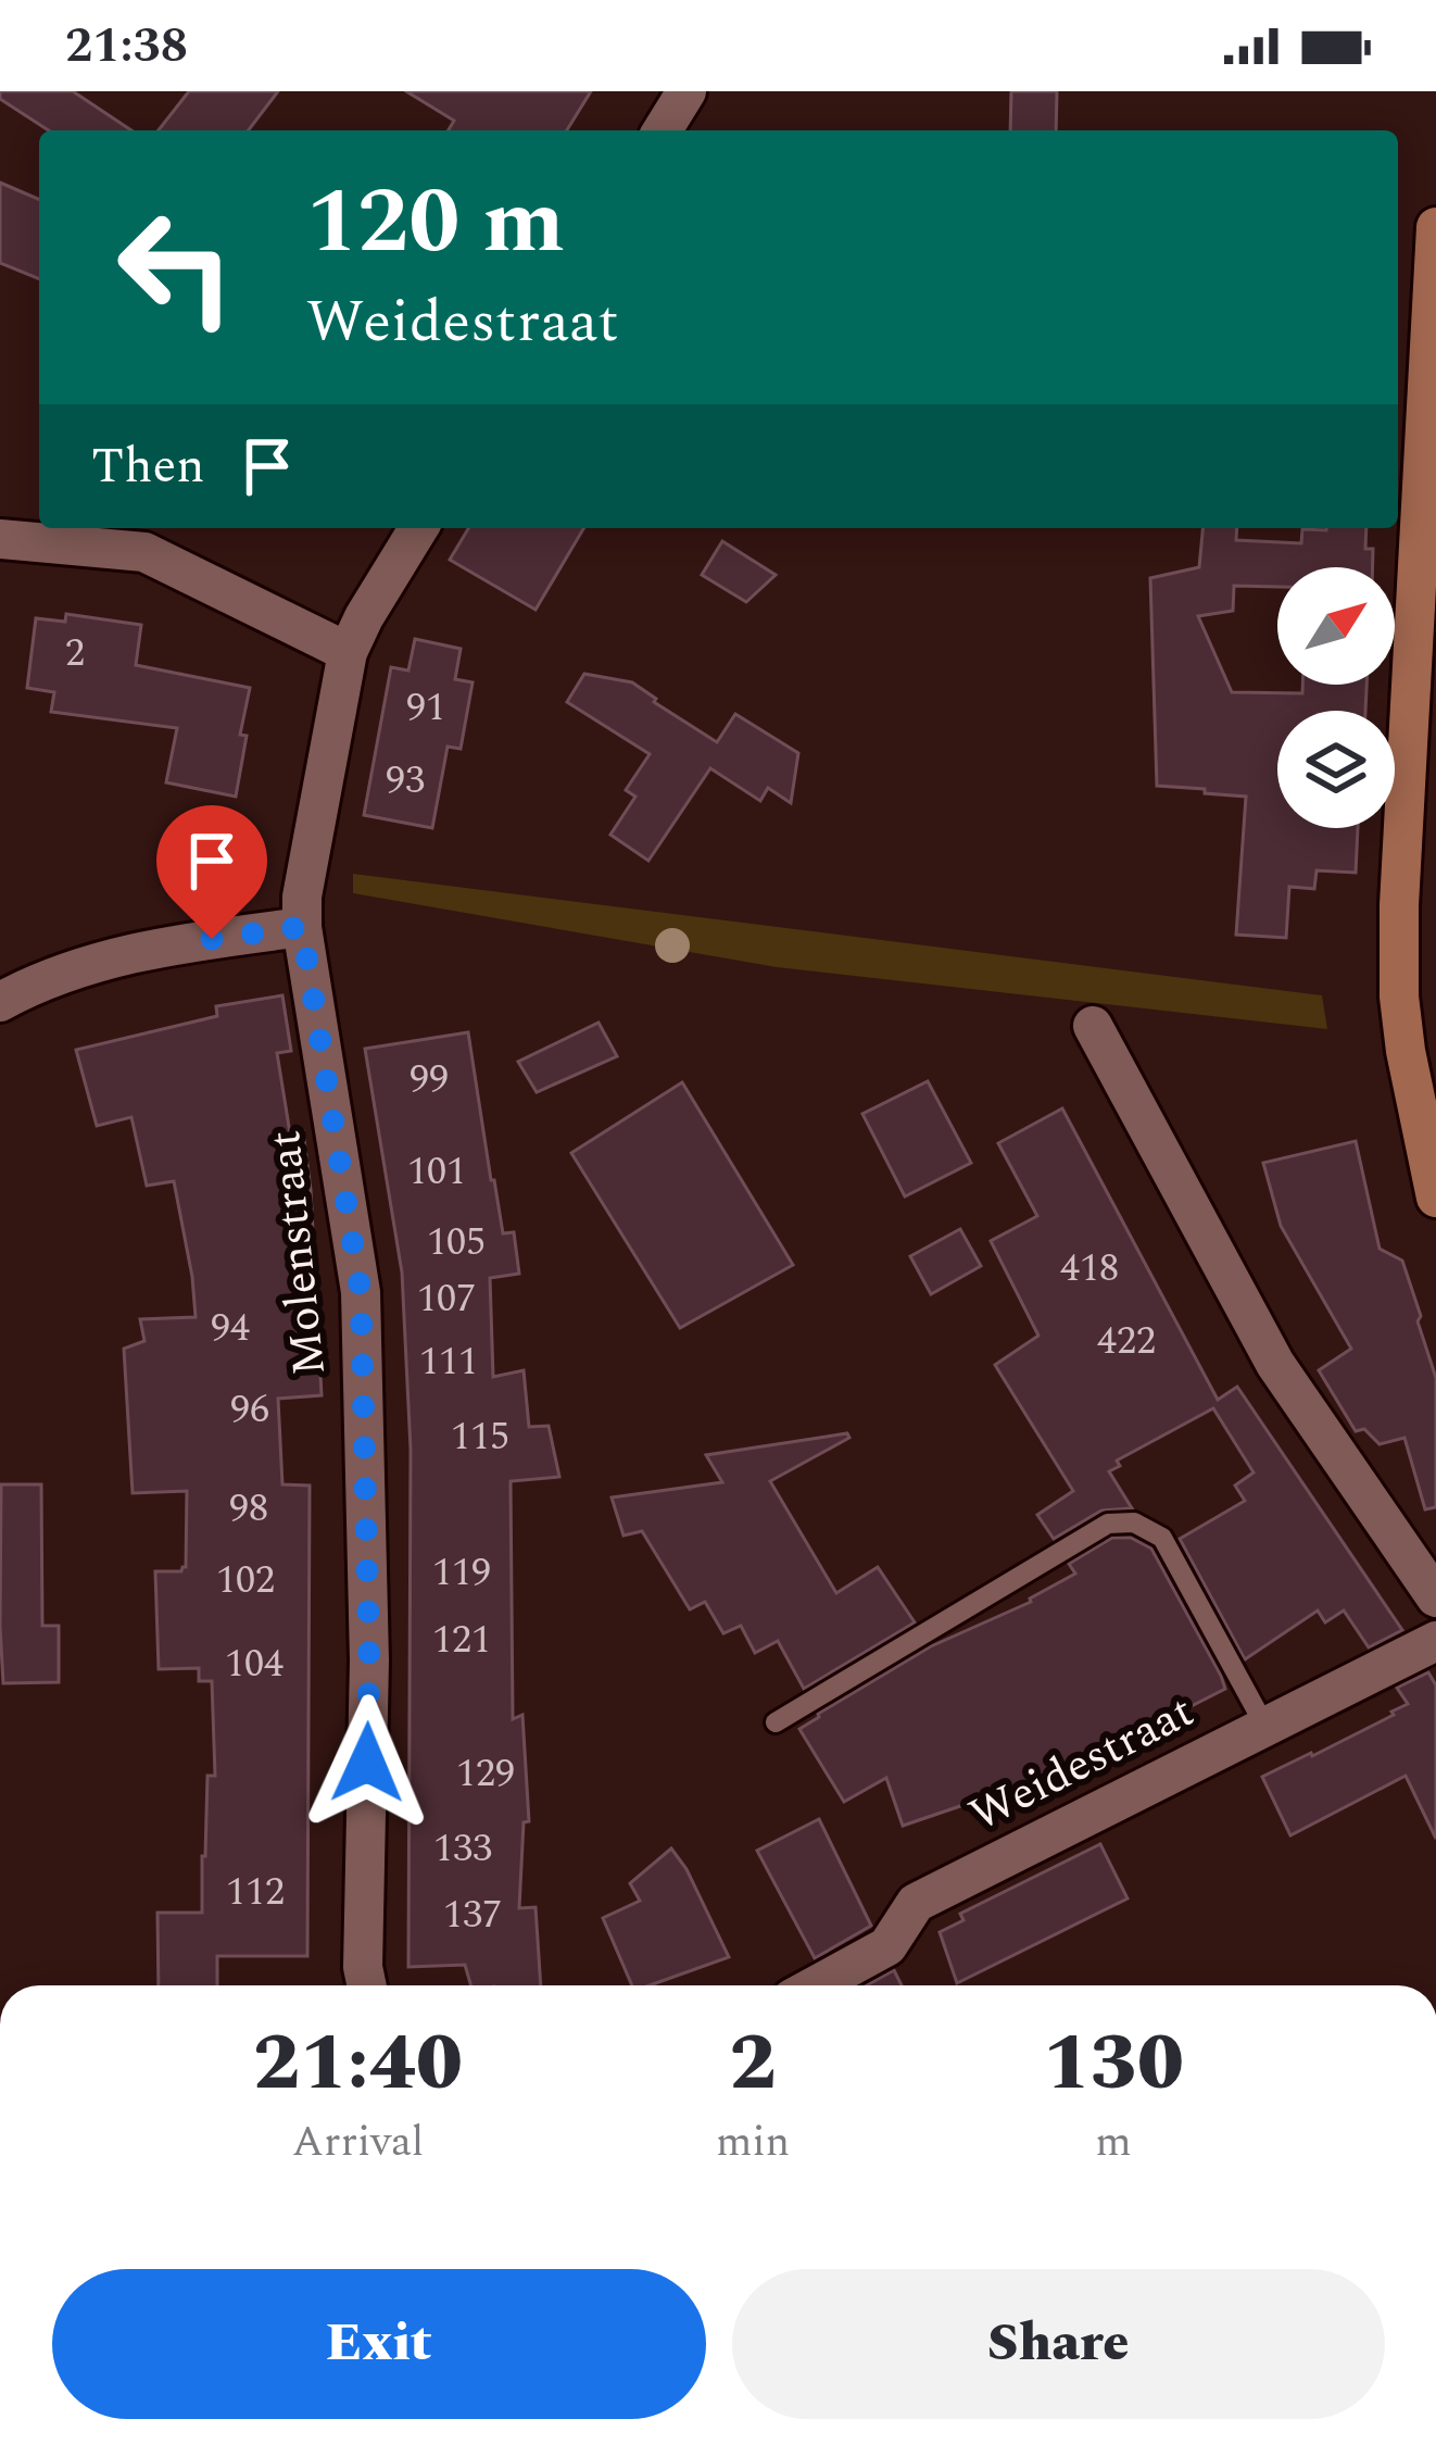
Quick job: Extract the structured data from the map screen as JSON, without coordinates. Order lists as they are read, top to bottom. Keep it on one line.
{"streets":{"street":["Molenstraat","Weidestraat"]},"house_numbers":["2","91","93","99","101","105","418","107","94","422","111","96","115","98","119","102","121","104","129","133","112","137"],"north":"top right","page":{"status":"21:38","turn":["120 m","Weidestraat"],"then":"Then","eta":["21:40","Arrival","2","min","130","m"],"buttons":["Exit","Share"]}}
